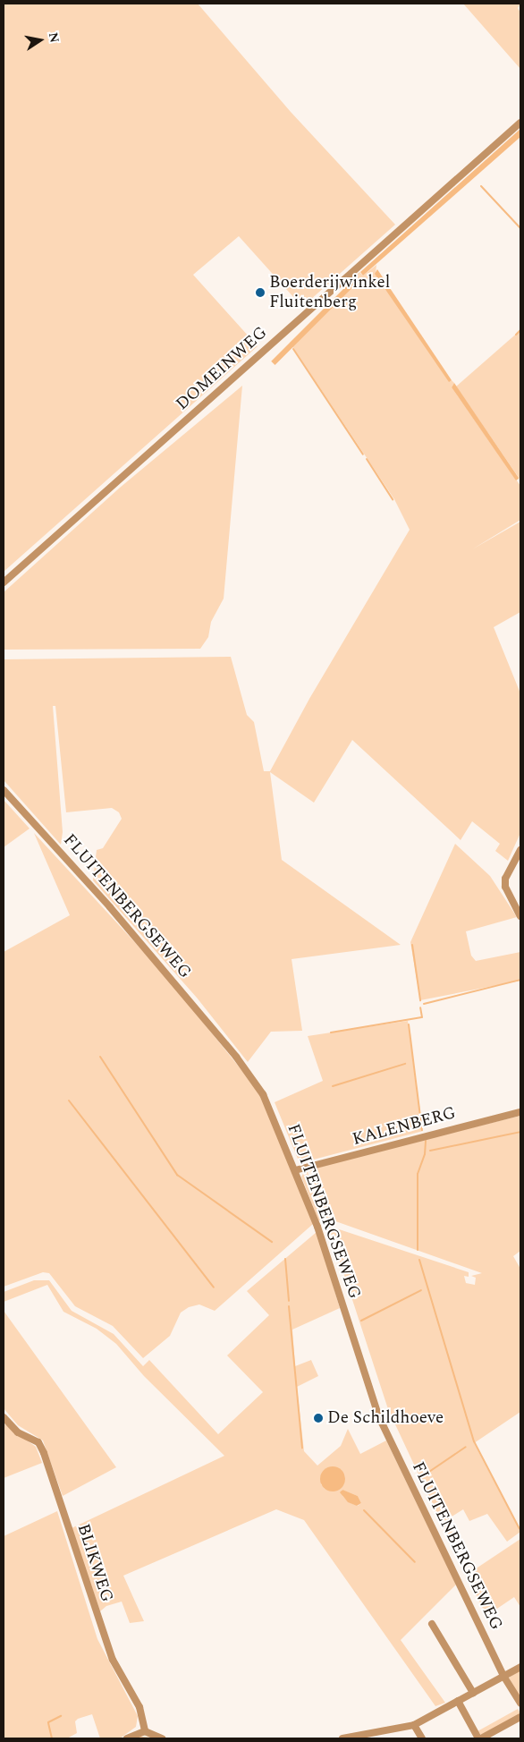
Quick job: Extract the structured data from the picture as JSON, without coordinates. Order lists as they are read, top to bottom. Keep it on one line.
{"streets":{"street":["DOMEINWEG","FLUITENBERGSEWEG","KALENBERG","BLIKWEG"]},"crossings":[["FLUITENBERGSEWEG","KALENBERG"]],"places":["Boerderijwinkel Fluitenberg","De Schildhoeve"],"north":"right"}
